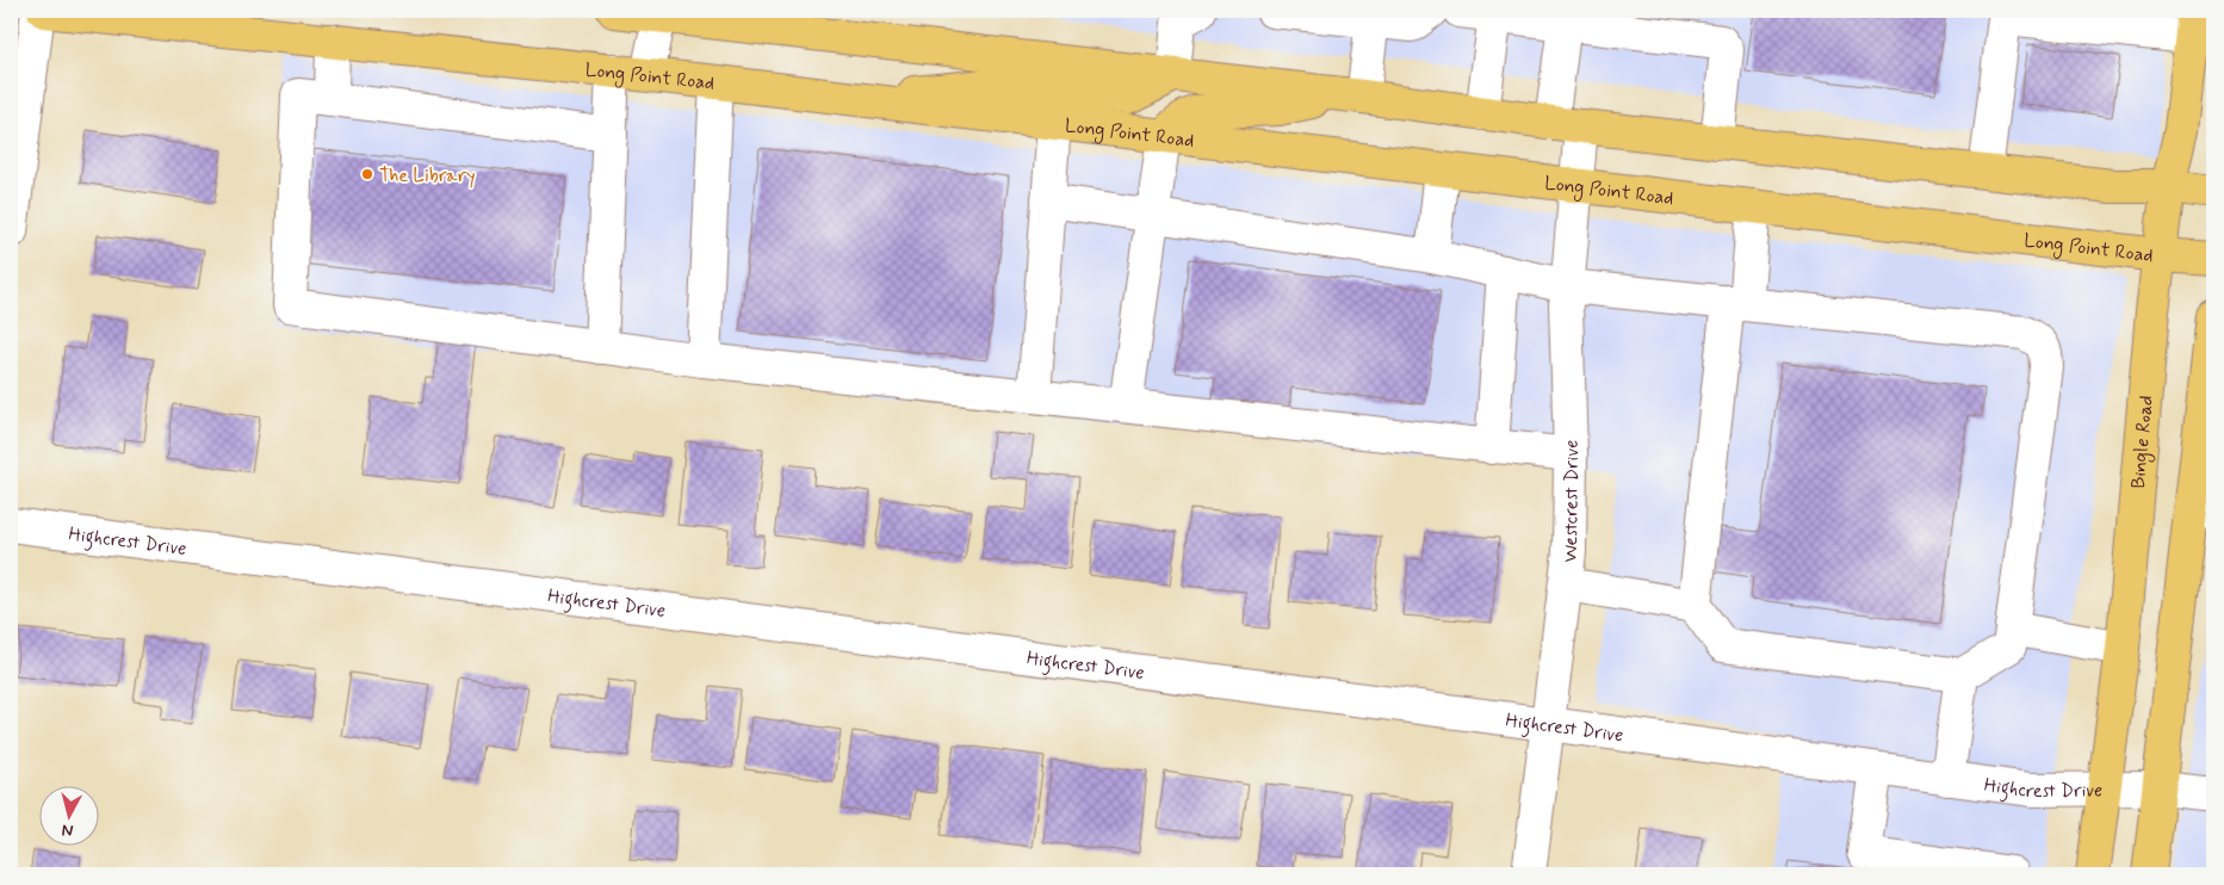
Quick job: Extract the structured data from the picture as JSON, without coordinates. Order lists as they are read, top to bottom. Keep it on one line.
{"streets":{"main road":["Long Point Road","Bingle Road"],"street":["Westcrest Drive","Highcrest Drive"]},"crossings":[["Long Point Road","Bingle Road"],["Long Point Road","Westcrest Drive"],["Bingle Road","Highcrest Drive"],["Westcrest Drive","Highcrest Drive"]],"places":["The Library"],"north":"bottom"}
